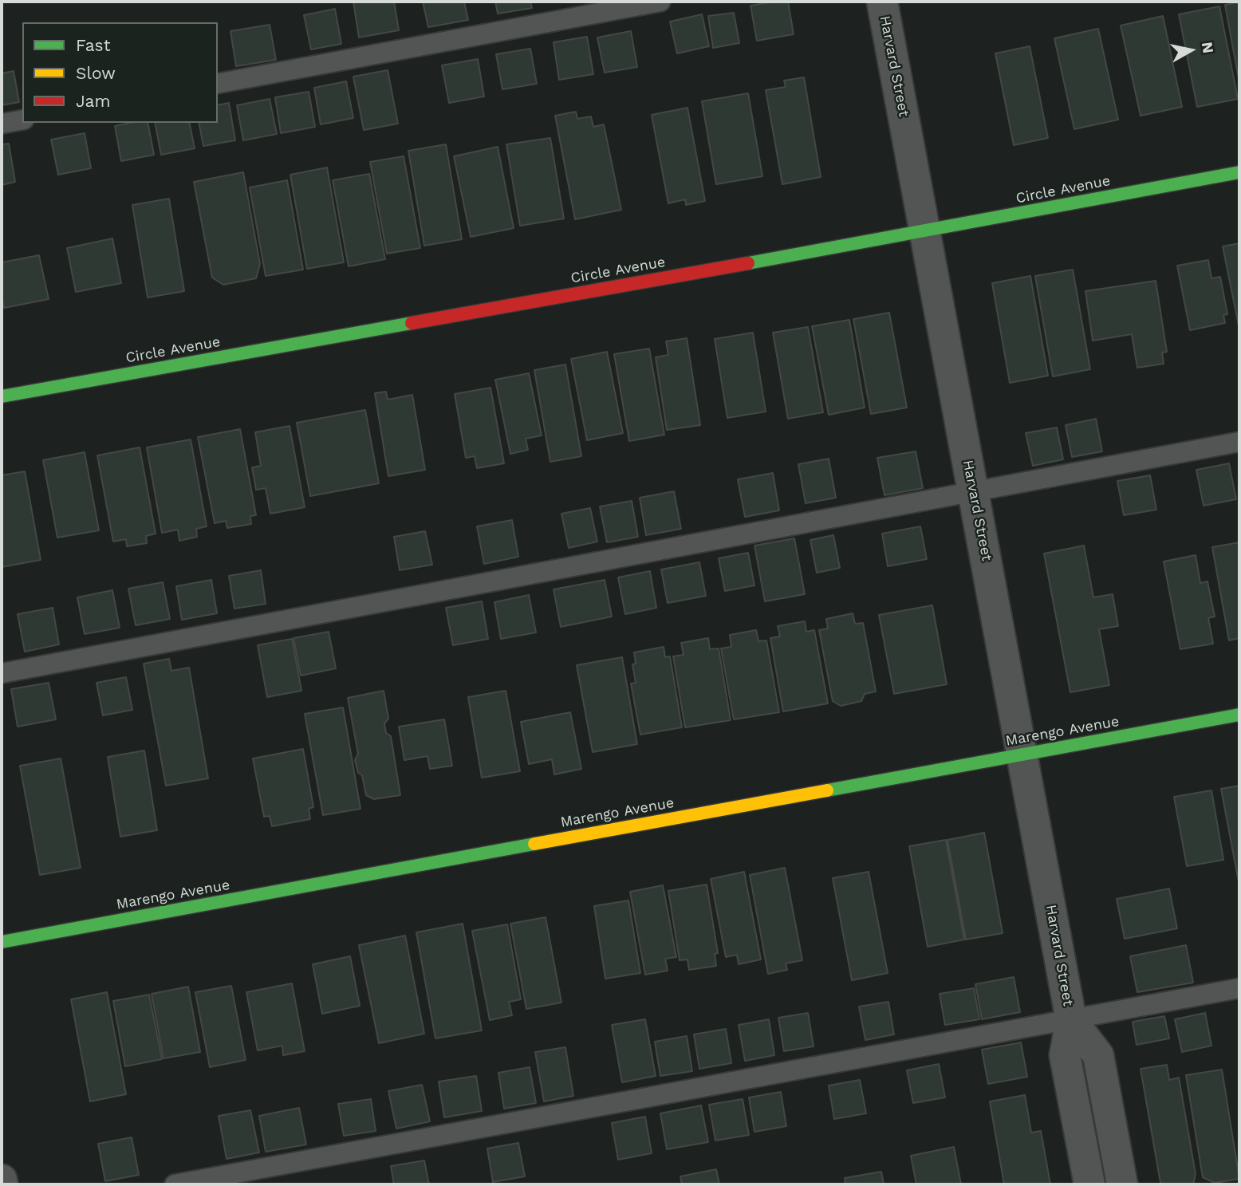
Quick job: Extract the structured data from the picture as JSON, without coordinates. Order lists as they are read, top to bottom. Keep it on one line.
{"streets":{"street":["Harvard Street","Circle Avenue","Marengo Avenue"]},"crossings":[["Harvard Street","Circle Avenue"],["Harvard Street","Marengo Avenue"]],"legend":["Fast","Slow","Jam"],"north":"right"}
